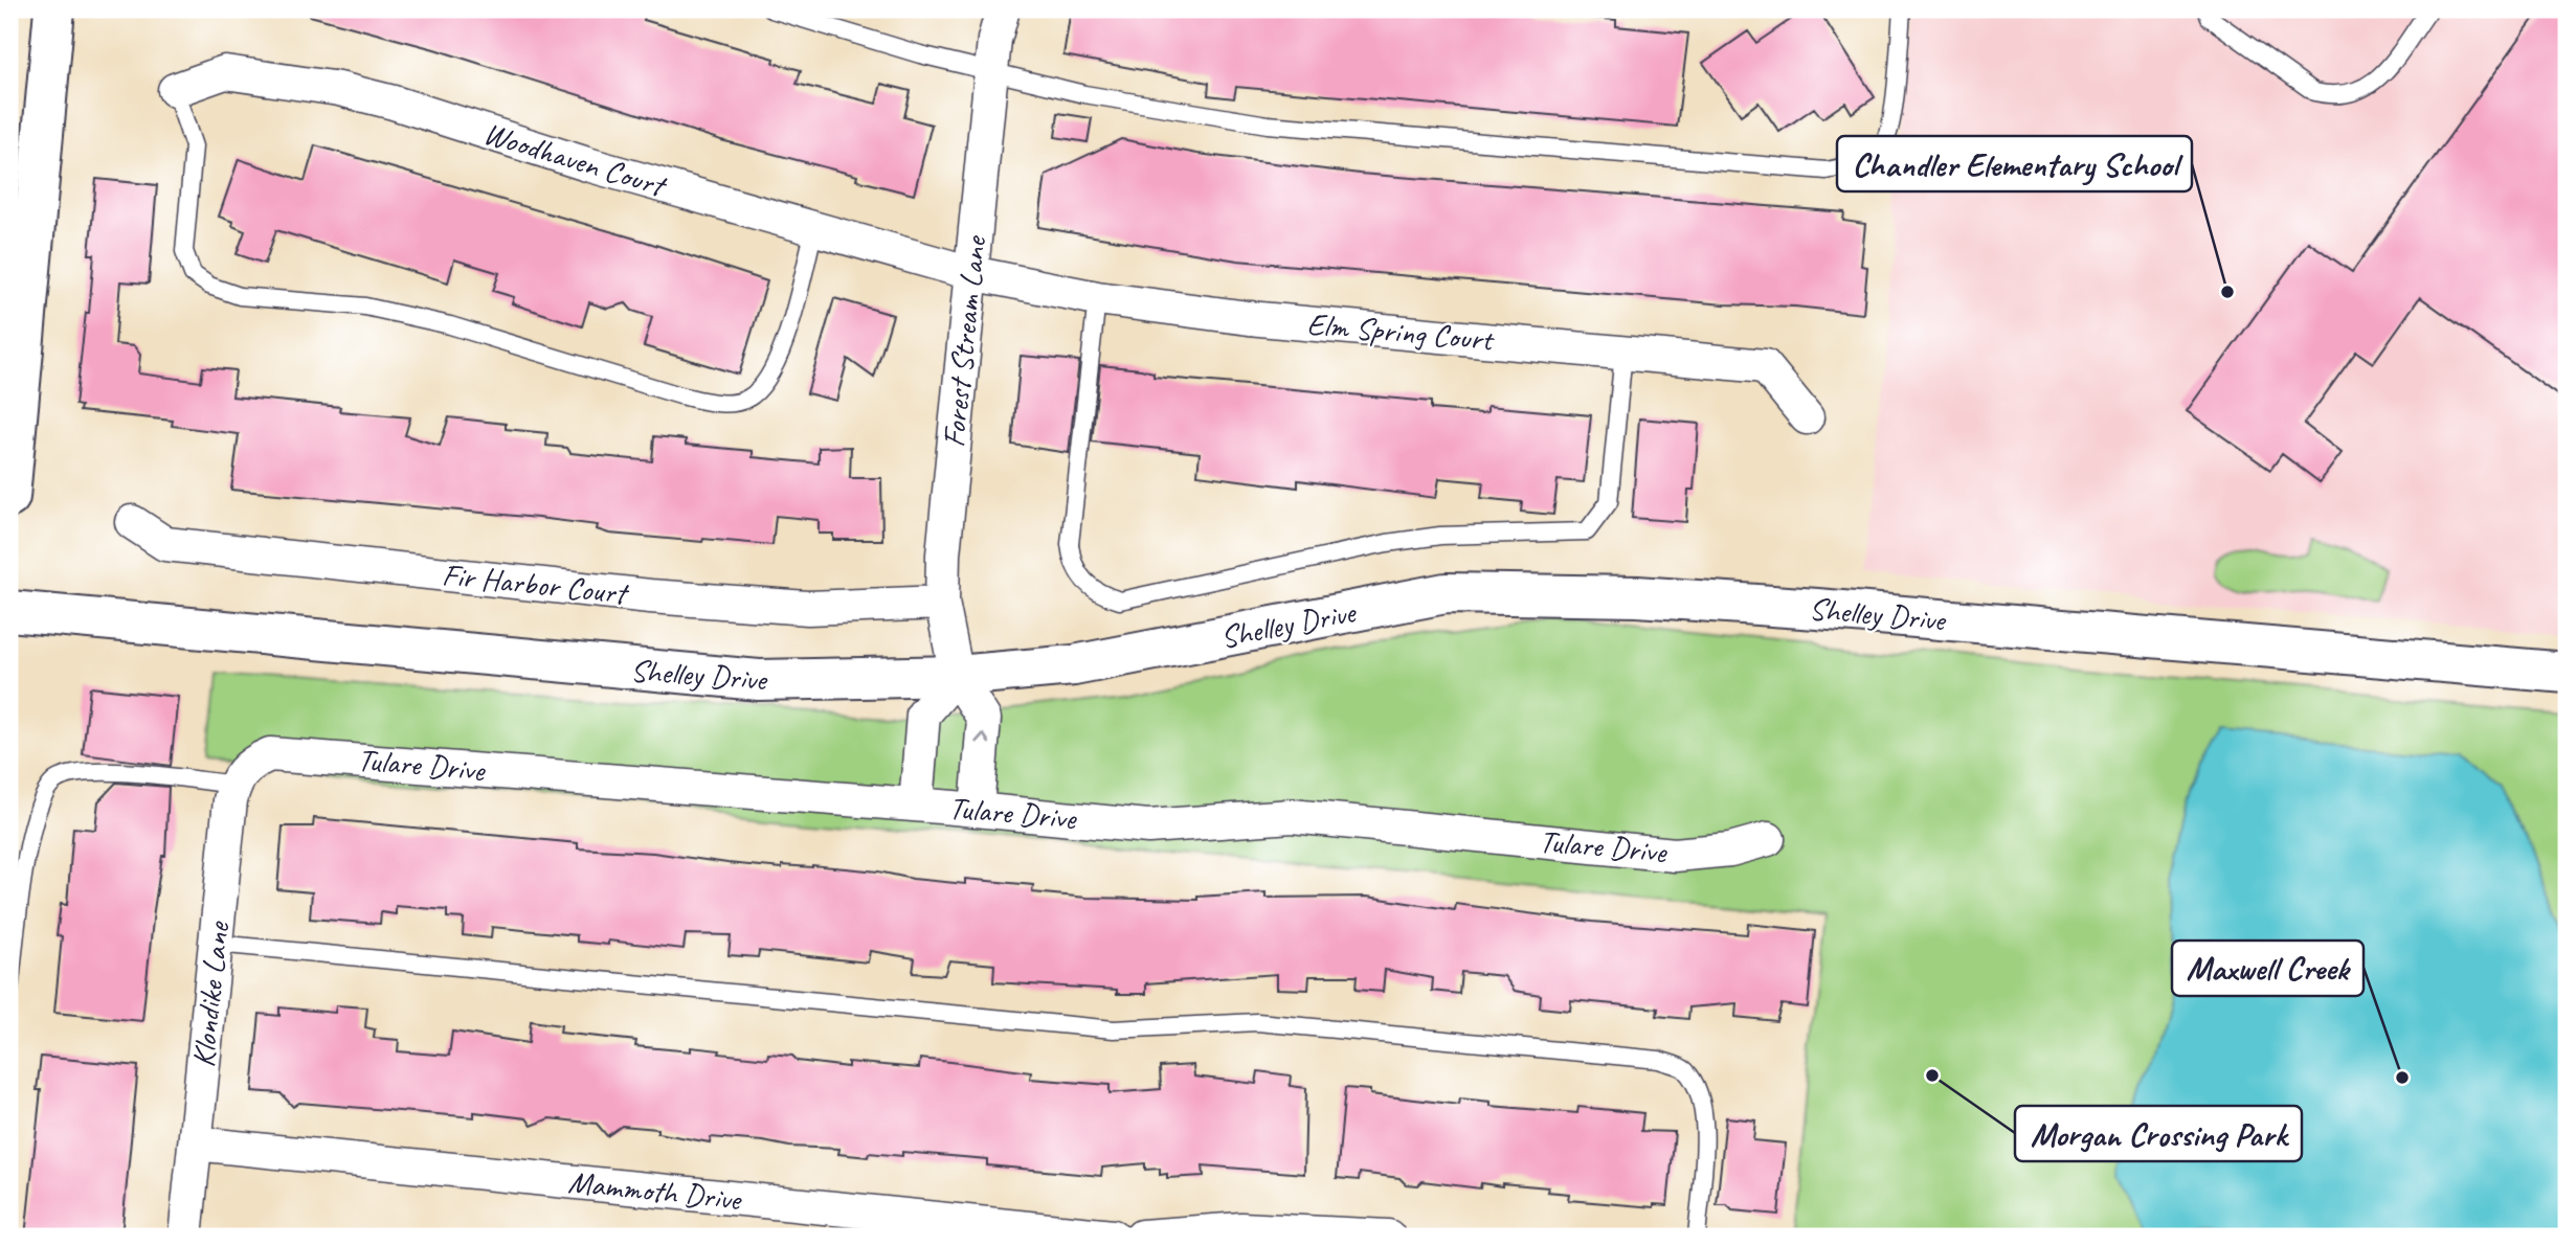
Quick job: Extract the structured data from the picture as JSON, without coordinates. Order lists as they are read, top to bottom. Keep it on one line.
{"streets":{"street":["Woodhaven Court","Elm Spring Court","Forest Stream Lane","Fir Harbor Court","Shelley Drive","Tulare Drive","Klondike Lane","Mammoth Drive"]},"crossings":[["Woodhaven Court","Elm Spring Court"],["Woodhaven Court","Forest Stream Lane"],["Elm Spring Court","Forest Stream Lane"],["Forest Stream Lane","Fir Harbor Court"],["Forest Stream Lane","Shelley Drive"],["Forest Stream Lane","Tulare Drive"],["Tulare Drive","Klondike Lane"],["Klondike Lane","Mammoth Drive"]],"places":["Chandler Elementary School","Morgan Crossing Park","Maxwell Creek"]}
